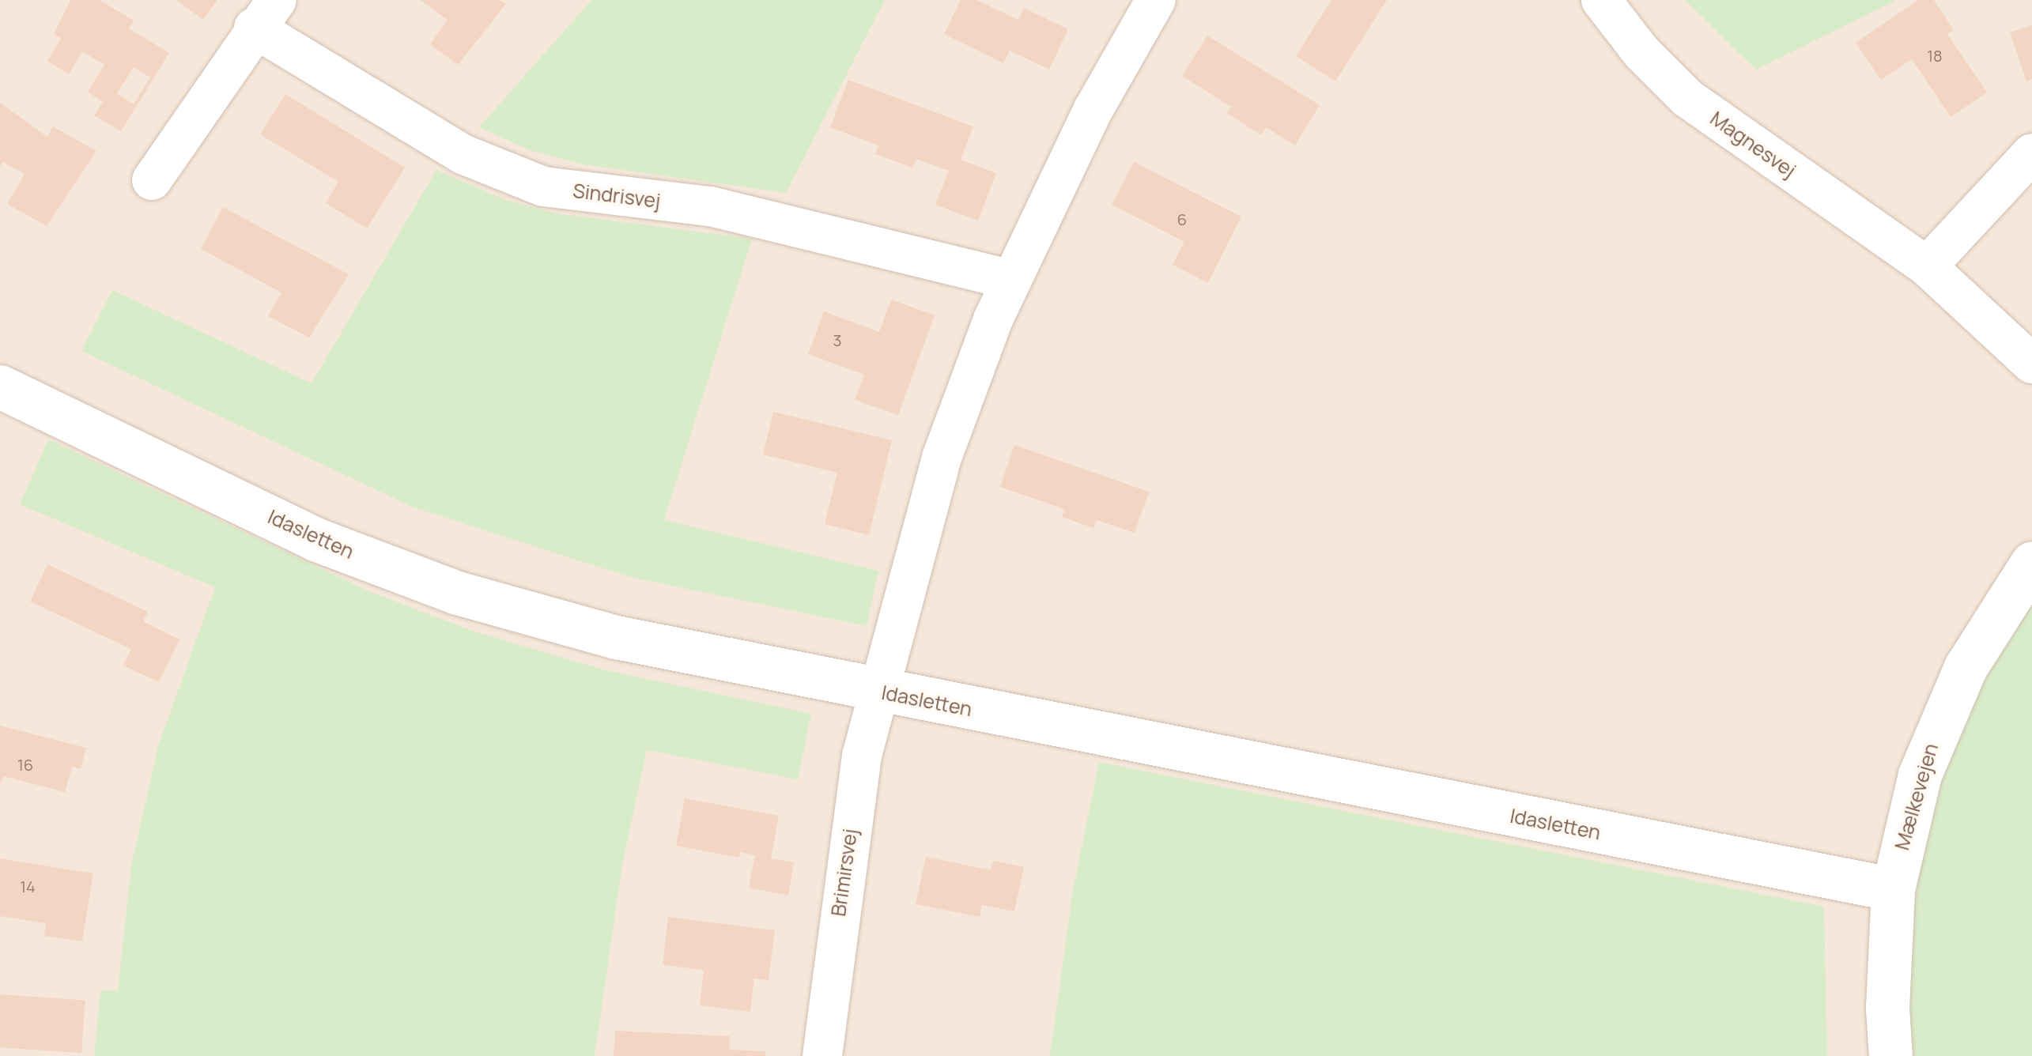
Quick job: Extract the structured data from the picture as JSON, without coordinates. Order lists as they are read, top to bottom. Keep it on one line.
{"streets":{"street":["Magnesvej","Sindrisvej","Idasletten","Mælkevejen","Brimirsvej"]},"crossings":[["Idasletten","Mælkevejen"],["Idasletten","Brimirsvej"]],"house_numbers":["18","6","3","16","14"]}
